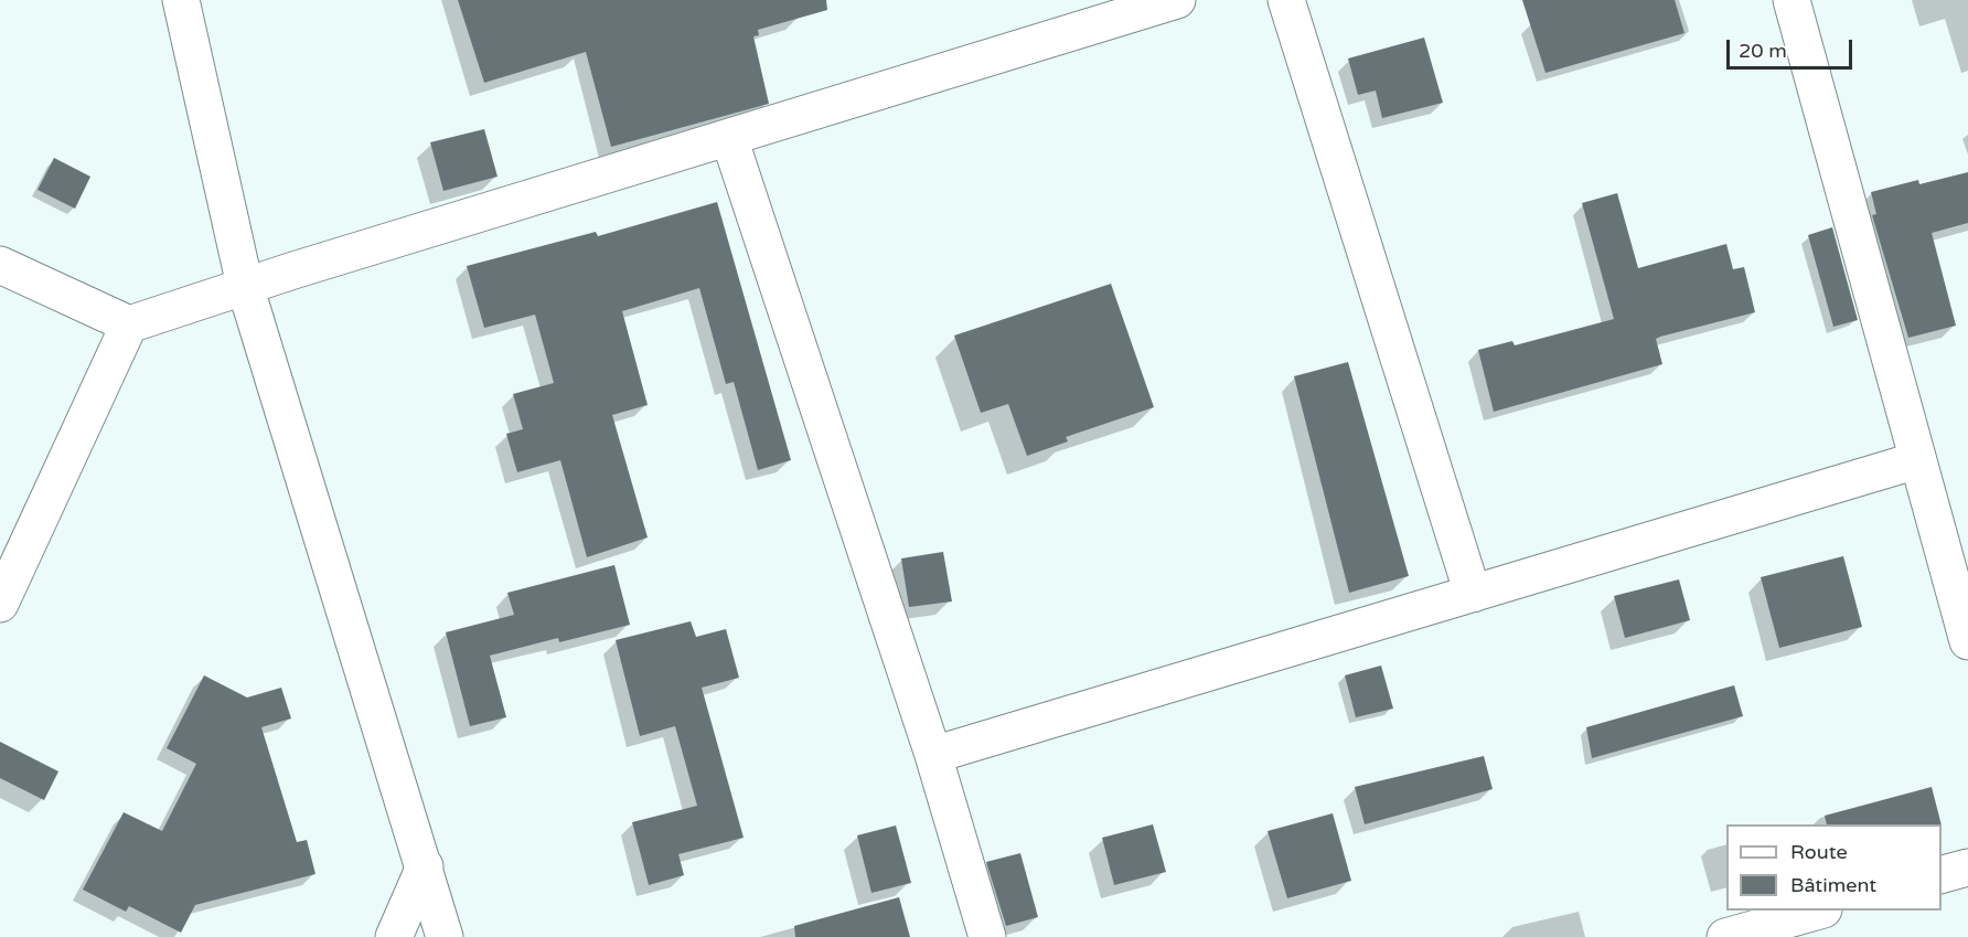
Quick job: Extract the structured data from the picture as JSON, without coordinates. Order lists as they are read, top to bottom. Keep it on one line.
{"legend":["Route","Bâtiment"],"scale_bar":"20 m"}
